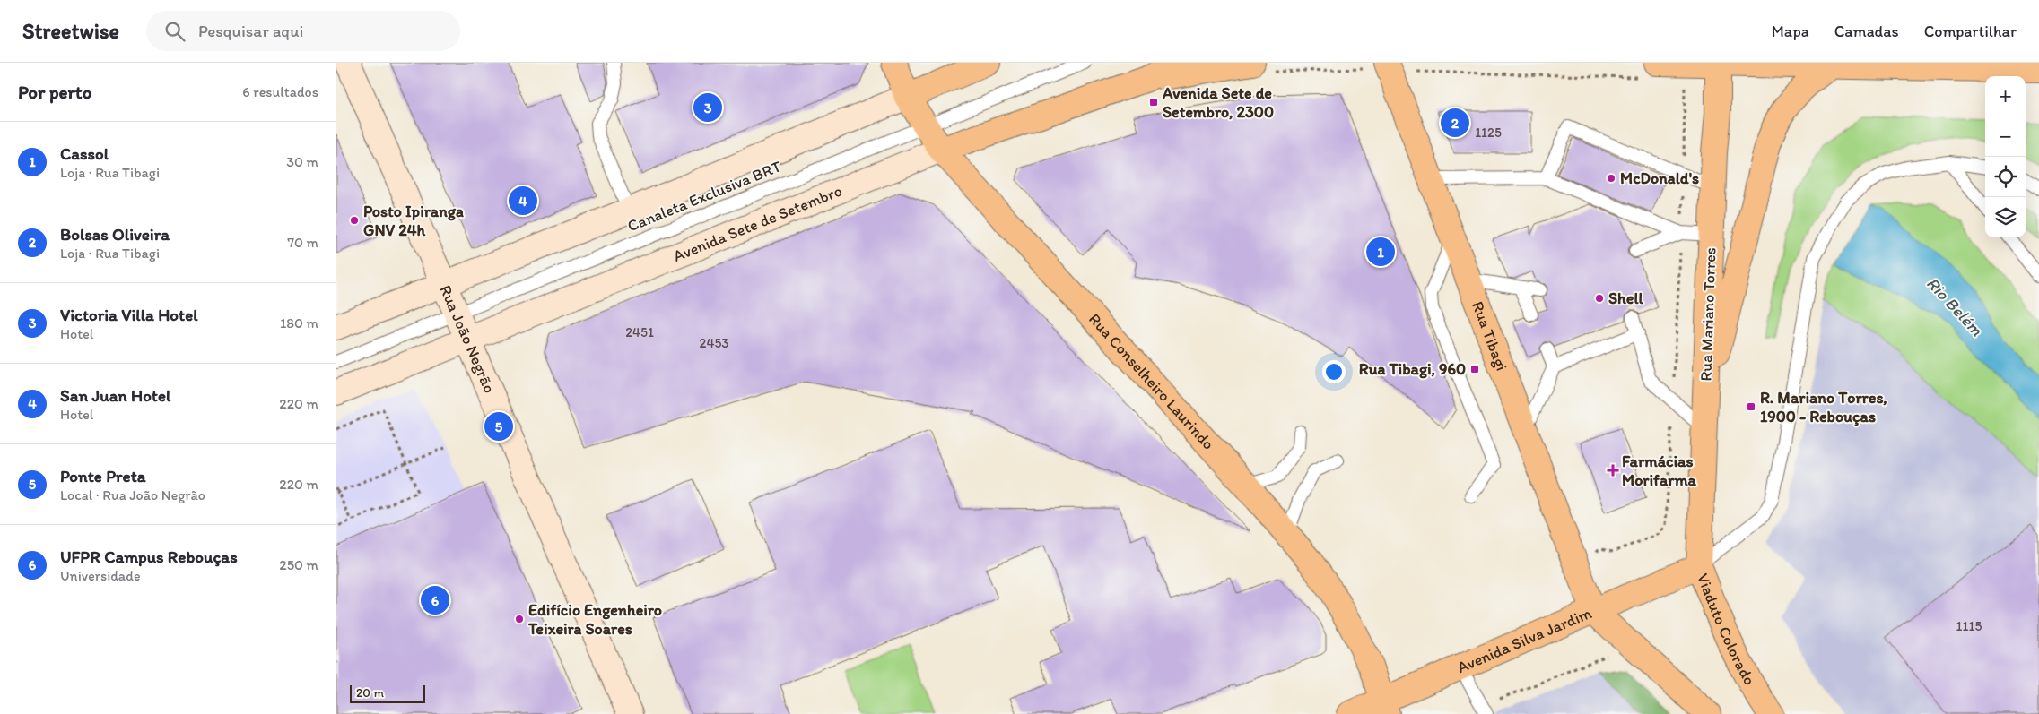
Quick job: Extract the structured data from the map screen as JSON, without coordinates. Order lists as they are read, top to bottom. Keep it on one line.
{"streets":{"main road":["Avenida Sete de Setembro","Rua Mariano Torres","Rua Tibagi","Rua João Negrão","Rua Conselheiro Laurindo","Viaduto Colorado","Avenida Silva Jardim"],"lane":["Canaleta Exclusiva BRT"]},"crossings":[["Canaleta Exclusiva BRT","Rua João Negrão"],["Canaleta Exclusiva BRT","Rua Conselheiro Laurindo"],["Avenida Sete de Setembro","Rua João Negrão"],["Avenida Sete de Setembro","Rua Conselheiro Laurindo"],["Rua Mariano Torres","Viaduto Colorado"],["Rua Mariano Torres","Avenida Silva Jardim"],["Rua Tibagi","Avenida Silva Jardim"],["Rua Conselheiro Laurindo","Avenida Silva Jardim"],["Viaduto Colorado","Avenida Silva Jardim"]],"water":["Rio Belém"],"places":{"transit":["Avenida Sete de Setembro, 2300","Rua Tibagi, 960","R. Mariano Torres, 1900 - Rebouças"],"other":["McDonald's","Posto Ipiranga GNV 24h","Shell","Edifício Engenheiro Teixeira Soares"],"health":["Farmácias Morifarma"]},"house_numbers":["1125","2451","2453","1115"],"scale_bar":"20 m","page":{"header":"Streetwise","search":"Pesquisar aqui","nav":["Mapa","Camadas","Compartilhar"],"heading":["Por perto","6 resultados"],"map_buttons":["+","−"],"pins":["3","2","4","1","5","6"],"list":[{"mark":"1","name":"Cassol","note":"Loja · Rua Tibagi","value":"30 m"},{"mark":"2","name":"Bolsas Oliveira","note":"Loja · Rua Tibagi","value":"70 m"},{"mark":"3","name":"Victoria Villa Hotel","note":"Hotel","value":"180 m"},{"mark":"4","name":"San Juan Hotel","note":"Hotel","value":"220 m"},{"mark":"5","name":"Ponte Preta","note":"Local · Rua João Negrão","value":"220 m"},{"mark":"6","name":"UFPR Campus Rebouças","note":"Universidade","value":"250 m"}],"scale":"20 m"}}
